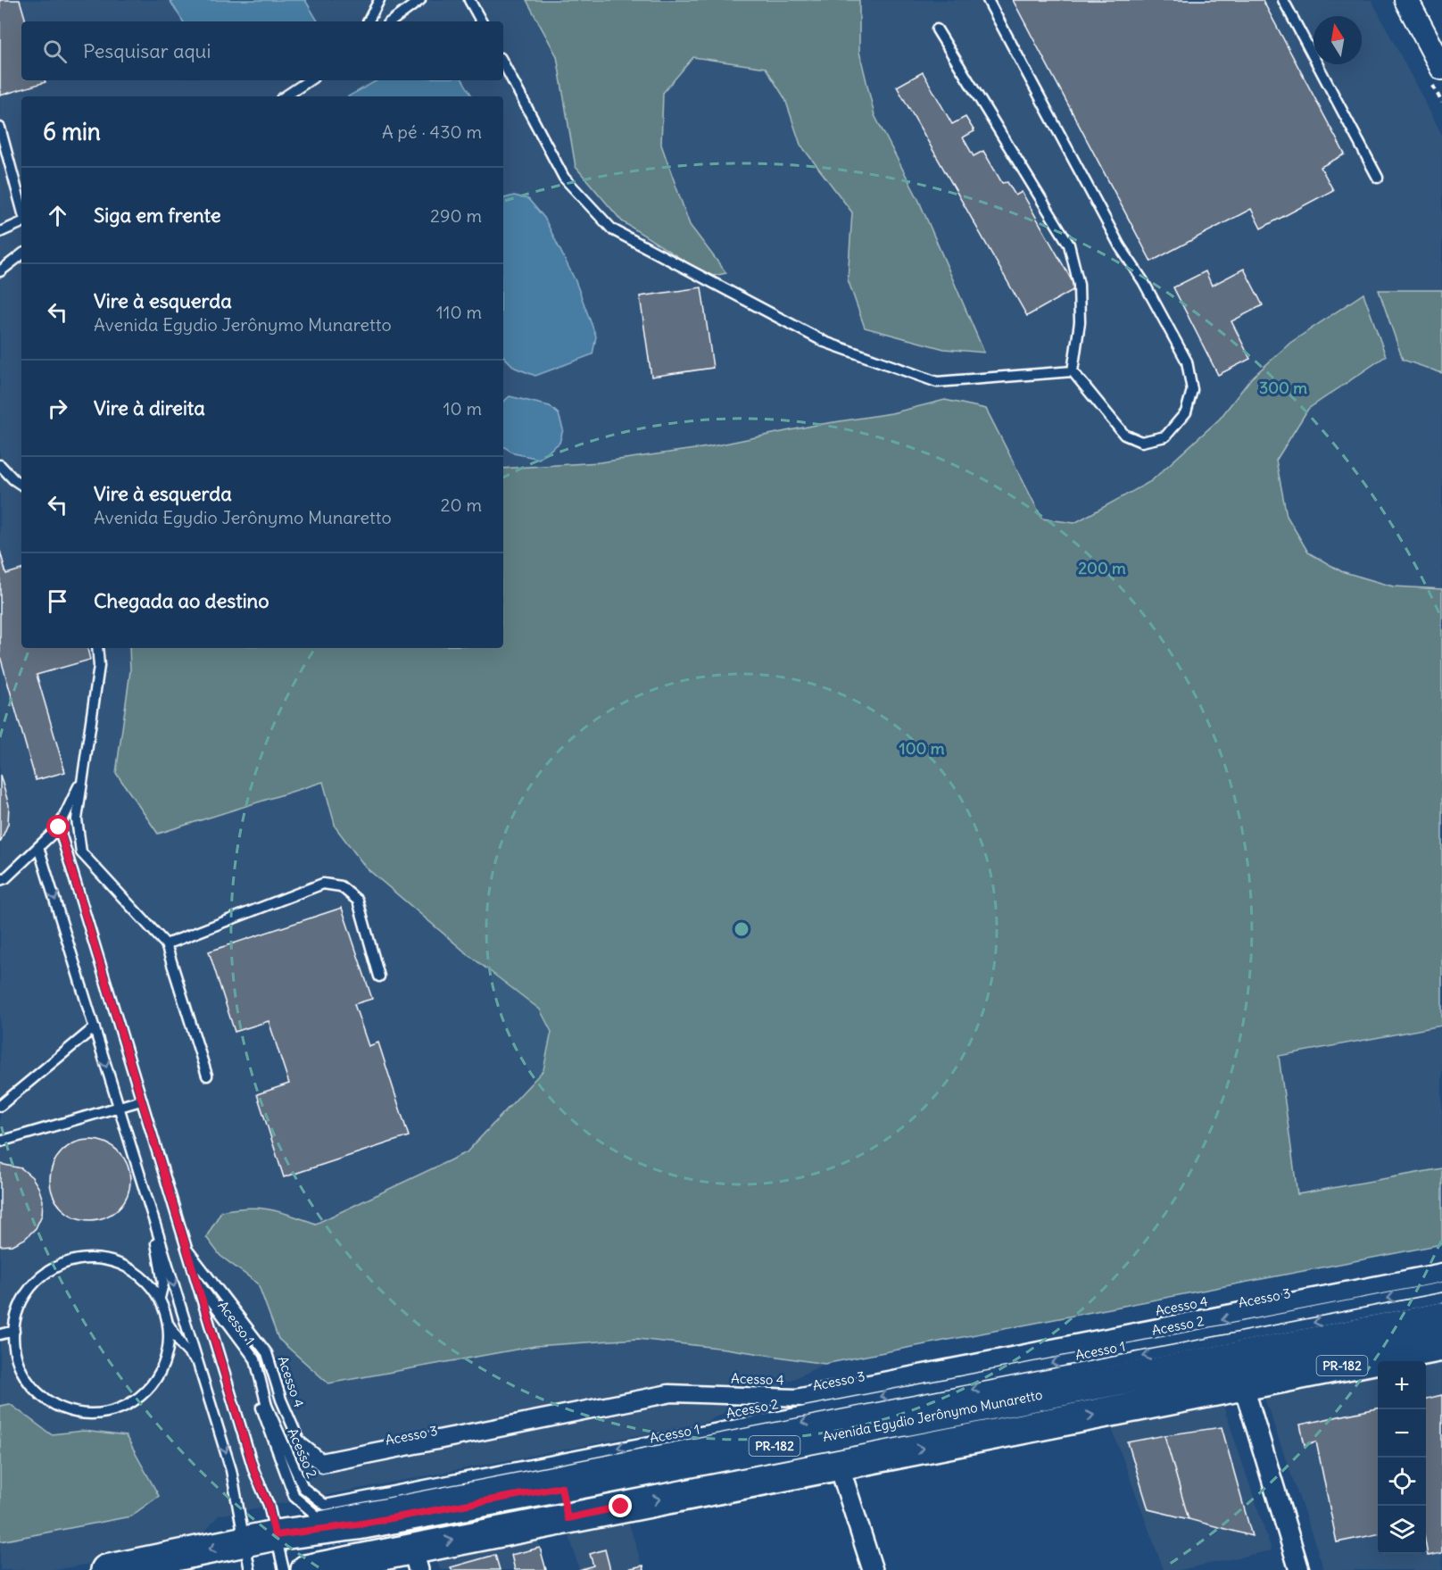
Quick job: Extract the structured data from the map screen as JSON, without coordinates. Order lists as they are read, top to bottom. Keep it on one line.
{"streets":{"main road":["PR-182","Avenida Egydio Jerônymo Munaretto"],"lane":["Acesso 3","Acesso 4","Acesso 1","Acesso 2"]},"one_way":["Acesso 3","Acesso 1","Acesso 2"],"north":"top","page":{"search":"Pesquisar aqui","heading":["6 min","A pé · 430 m"],"list":[["Siga em frente","290 m"],["Vire à esquerda","Avenida Egydio Jerônymo Munaretto","110 m"],["Vire à direita","10 m"],["Vire à esquerda","Avenida Egydio Jerônymo Munaretto","20 m"],"Chegada ao destino"],"map_buttons":["+","−"]},"rings":["300 m","200 m","100 m"]}
